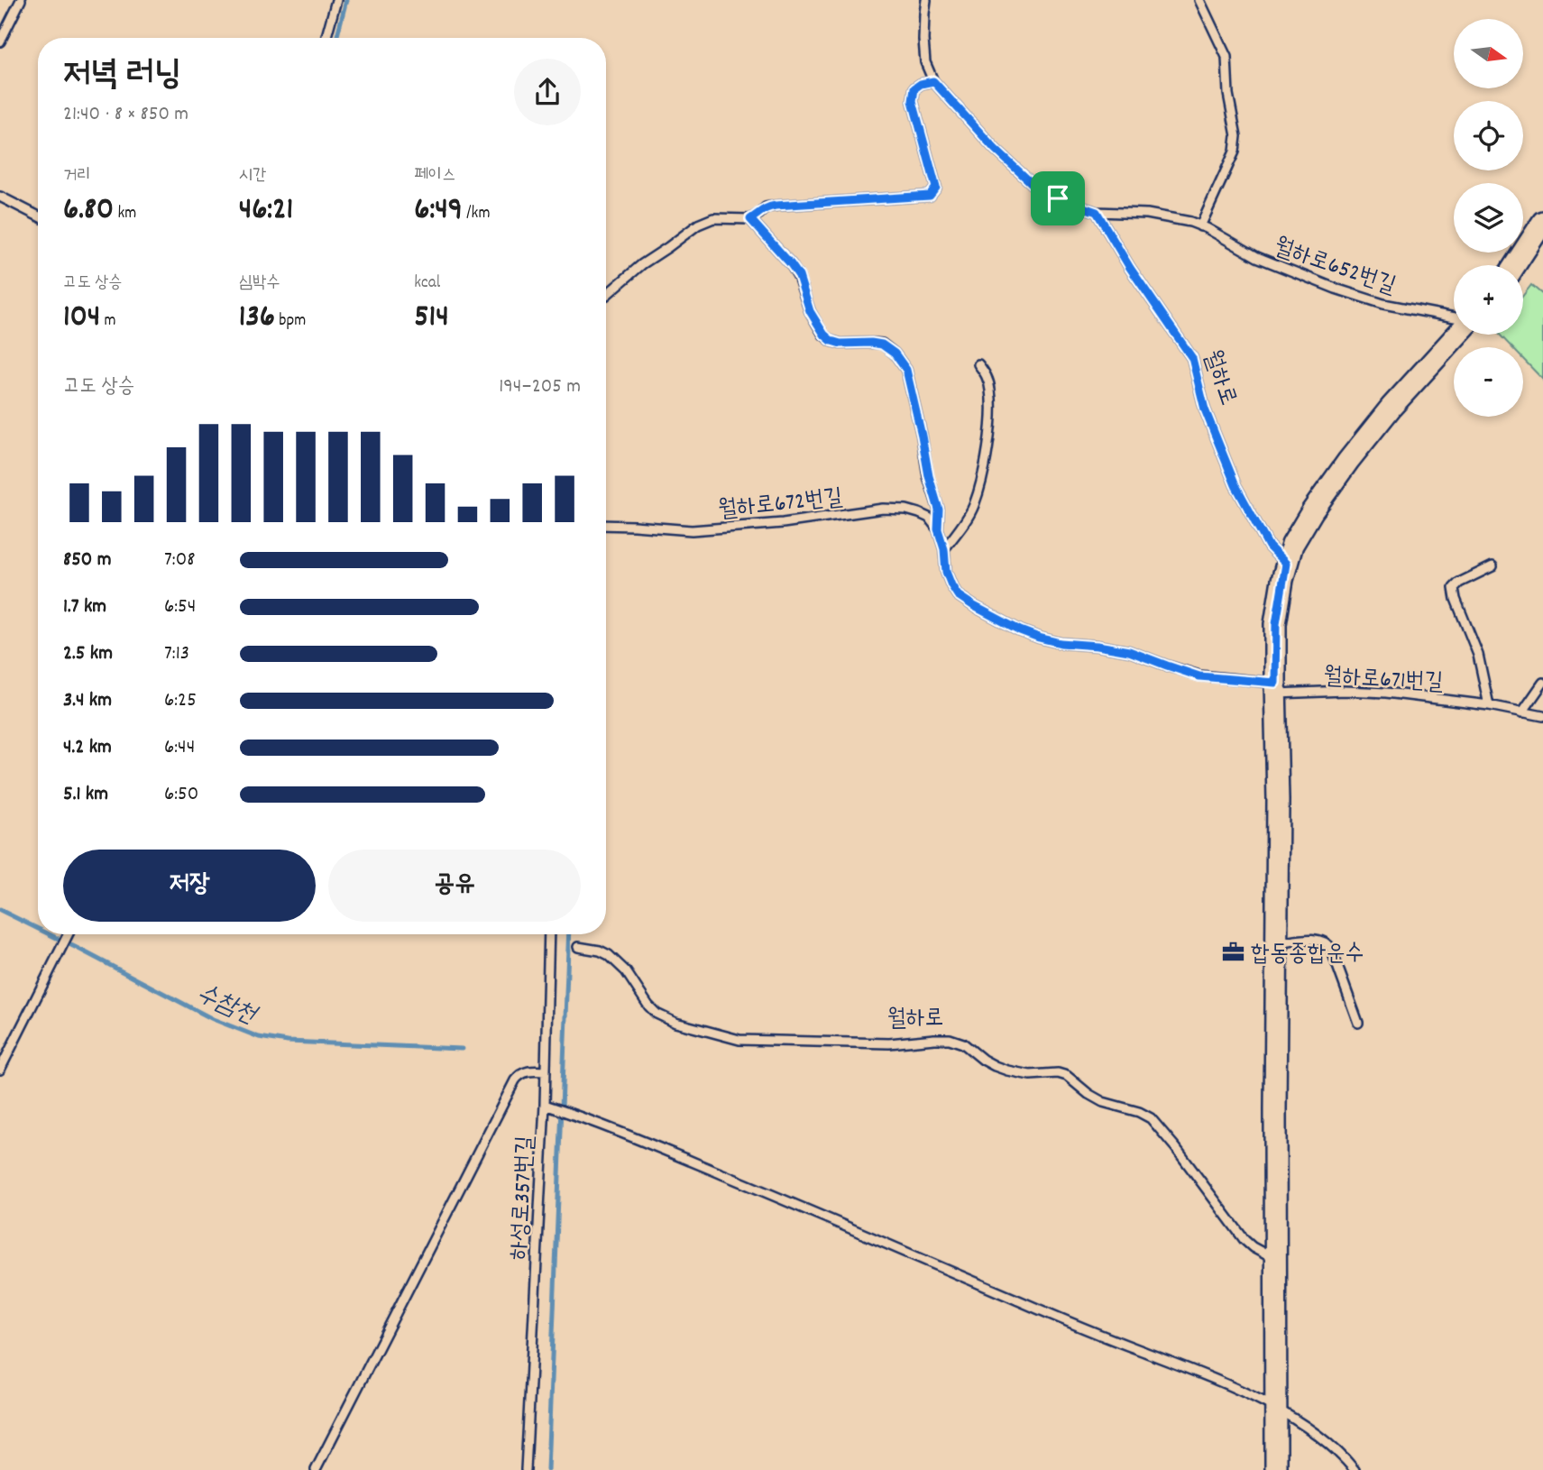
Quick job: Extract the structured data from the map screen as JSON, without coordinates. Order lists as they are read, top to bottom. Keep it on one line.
{"streets":{"lane":["월하로652번길","월하로","월하로672번길","월하로671번길","하성로357번길"]},"crossings":[["월하로652번길","월하로"]],"water":["수참천"],"places":{"office":["합동종합운수"]},"north":"right","page":{"map_buttons":["+","−"],"heading":["저녁 러닝","21:40 · 8 × 850 m"],"stats":[["거리","6.80 km"],["시간","46:21"],["페이스","6:49 /km"],["고도 상승","104 m"],["심박수","136 bpm"],["kcal","514"]],"chart":["고도 상승","194–205 m"],"list":[{"name":"850 m","note":"7:08"},{"name":"1.7 km","note":"6:54"},{"name":"2.5 km","note":"7:13"},{"name":"3.4 km","note":"6:25"},{"name":"4.2 km","note":"6:44"},{"name":"5.1 km","note":"6:50"}],"buttons":["저장","공유"]}}
